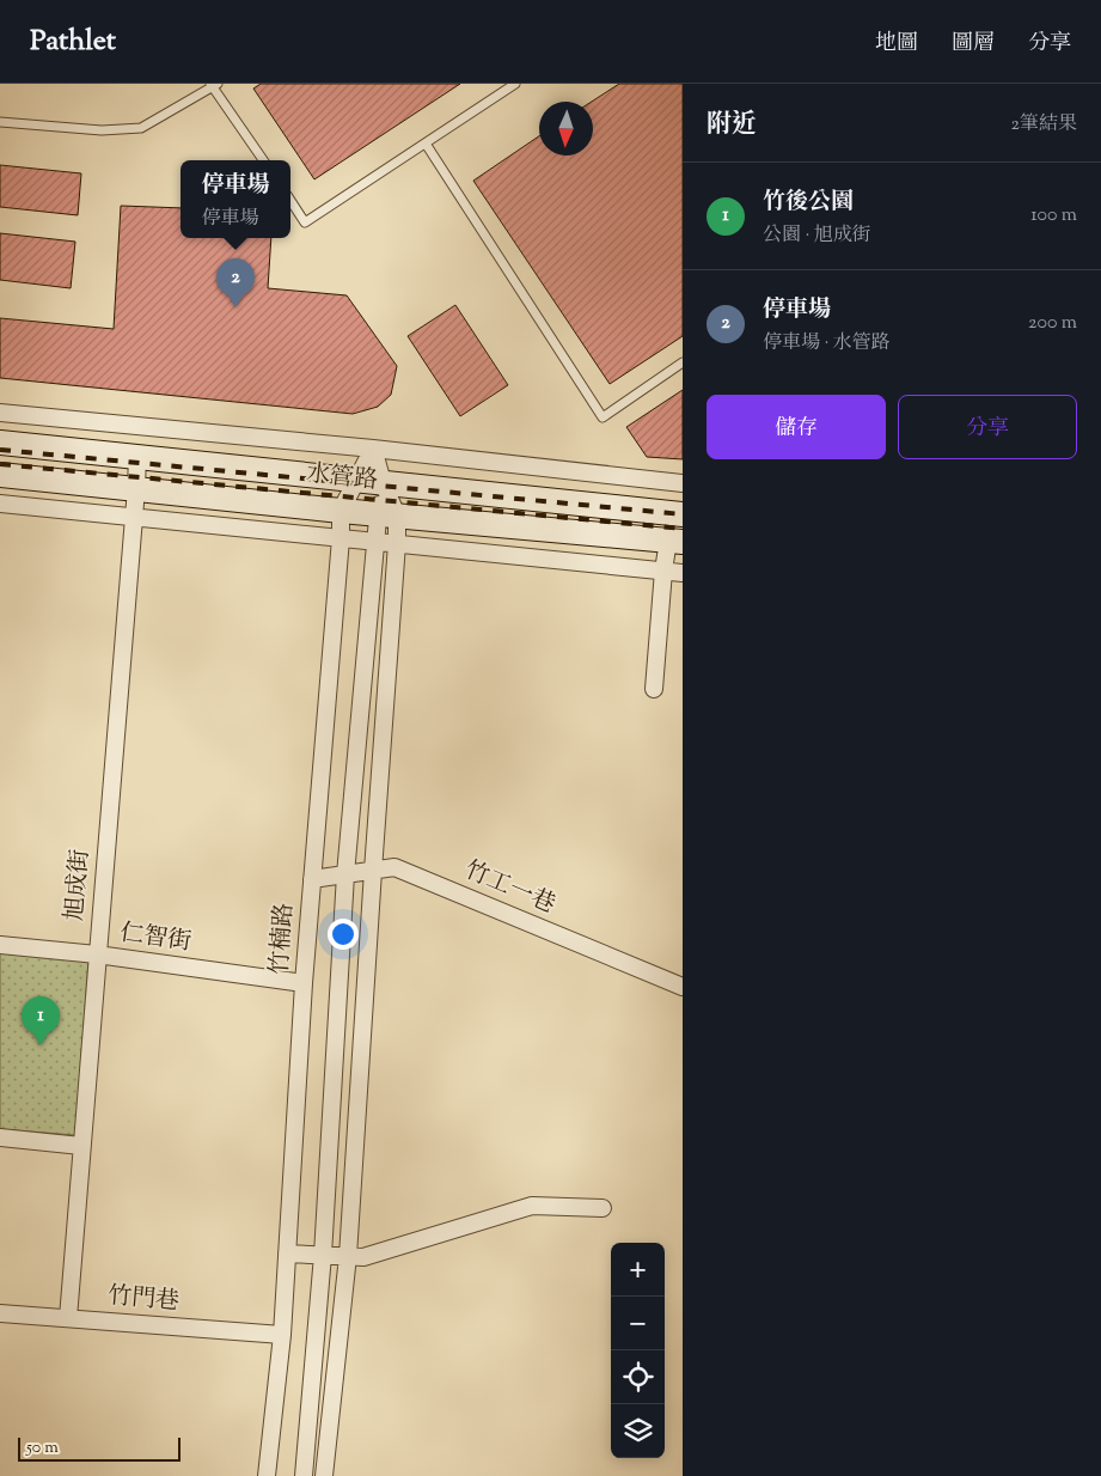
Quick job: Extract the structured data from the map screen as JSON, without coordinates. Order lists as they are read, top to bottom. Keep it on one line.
{"streets":{"street":["水管路","旭成街","竹工一巷","仁智街","竹楠路","竹門巷"]},"crossings":[["水管路","旭成街"],["水管路","竹楠路"],["旭成街","仁智街"],["旭成街","竹門巷"],["竹工一巷","竹楠路"],["仁智街","竹楠路"],["竹楠路","竹門巷"]],"scale_bar":"50 m","north":"bottom","page":{"header":"Pathlet","nav":["地圖","圖層","分享"],"heading":["附近","2筆結果"],"popup":["停車場","停車場"],"list":[{"mark":"1","name":"竹後公園","note":"公園 · 旭成街","value":"100 m"},{"mark":"2","name":"停車場","note":"停車場 · 水管路","value":"200 m"}],"pins":["2","1"],"buttons":["儲存","分享"],"map_buttons":["+","−"],"scale":"50 m"}}
